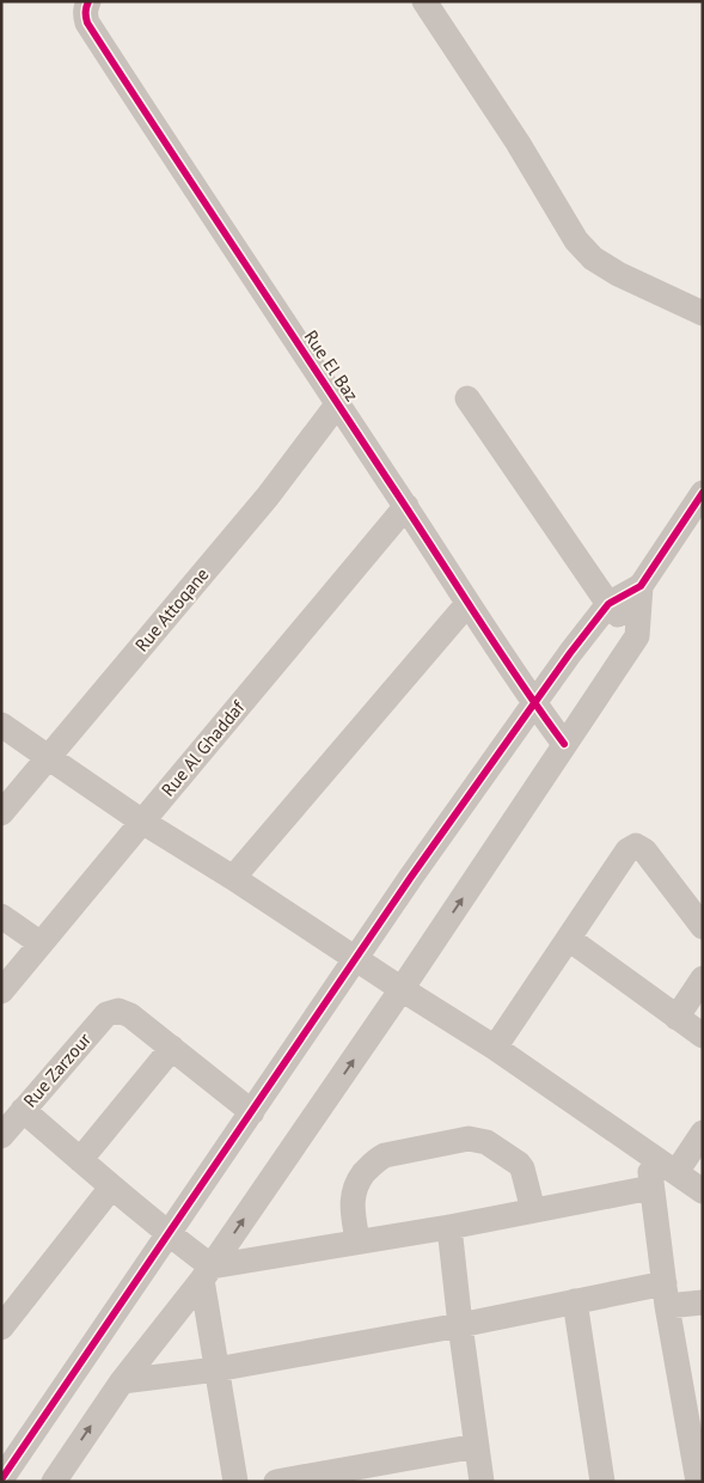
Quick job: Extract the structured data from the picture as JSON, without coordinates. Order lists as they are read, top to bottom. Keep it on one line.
{"streets":{"street":["Rue El Baz","Rue Attoqane","Rue Al Ghaddaf","Rue Zarzour"]},"crossings":[["Rue El Baz","Rue Attoqane"],["Rue El Baz","Rue Al Ghaddaf"]]}
